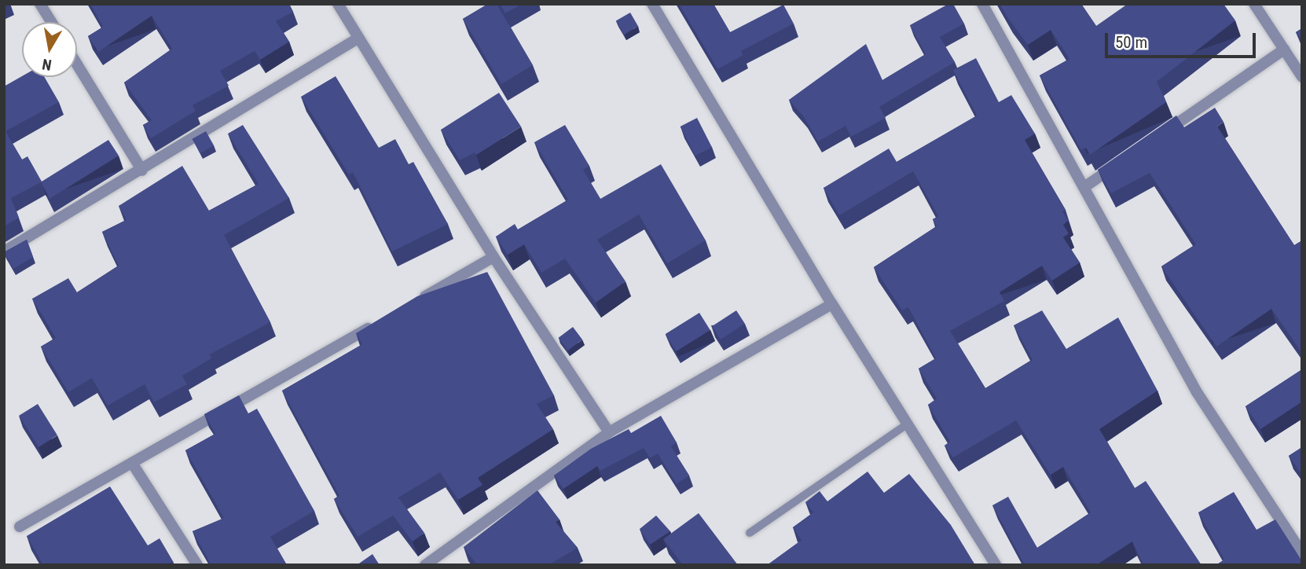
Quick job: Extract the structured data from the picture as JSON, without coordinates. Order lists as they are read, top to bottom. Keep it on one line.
{"scale_bar":"50 m","north":"bottom"}
